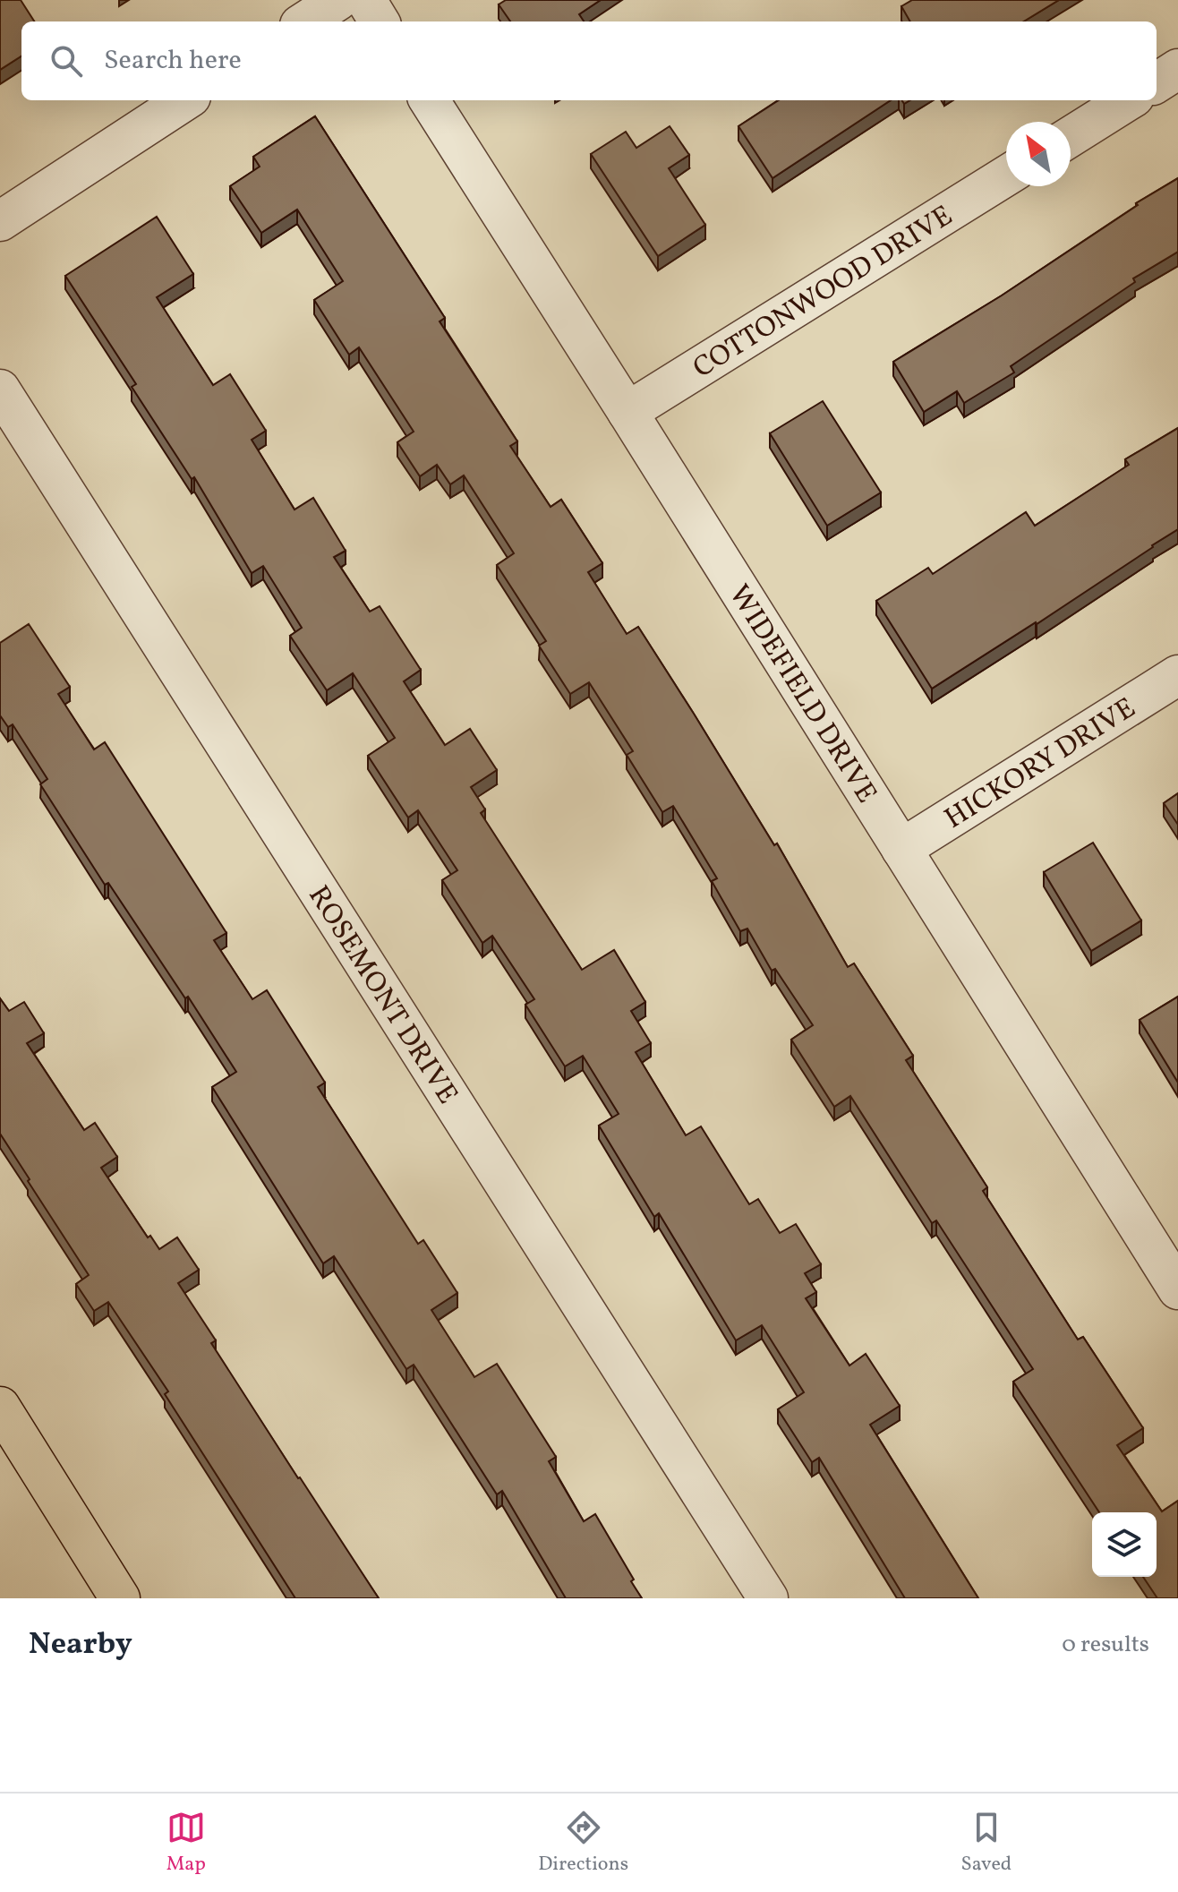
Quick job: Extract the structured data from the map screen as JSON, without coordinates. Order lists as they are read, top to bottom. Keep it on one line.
{"streets":{"street":["COTTONWOOD DRIVE","WIDEFIELD DRIVE","HICKORY DRIVE","ROSEMONT DRIVE"]},"crossings":[["COTTONWOOD DRIVE","WIDEFIELD DRIVE"],["WIDEFIELD DRIVE","HICKORY DRIVE"]],"north":"top left","page":{"search":"Search here","heading":["Nearby","0 results"],"nav":["Map","Directions","Saved"]}}
